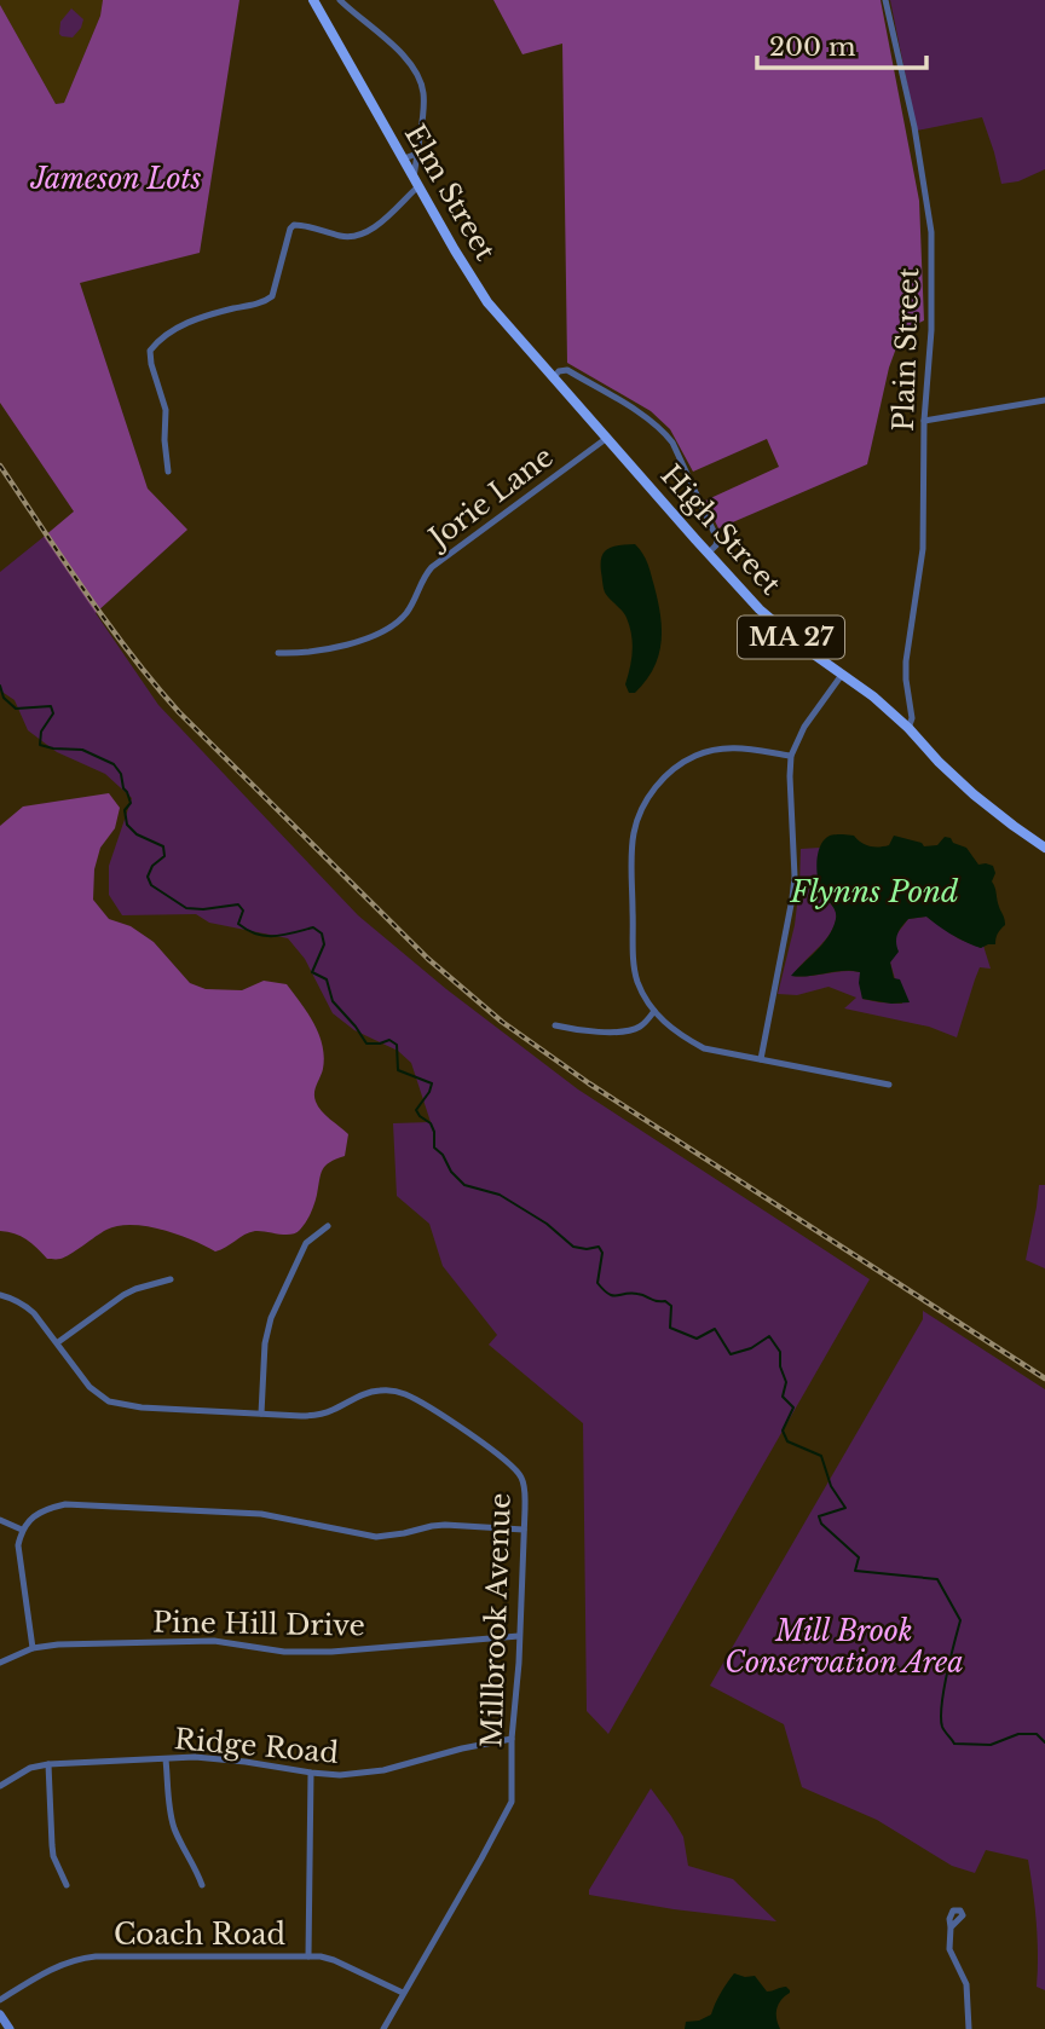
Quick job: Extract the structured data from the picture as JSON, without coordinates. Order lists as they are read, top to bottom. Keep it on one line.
{"streets":{"main road":["Elm Street","High Street","MA 27"],"street":["Plain Street","Jorie Lane","Millbrook Avenue","Pine Hill Drive","Ridge Road","Coach Road"]},"crossings":[["Elm Street","High Street"],["Plain Street","High Street"],["Jorie Lane","High Street"],["Millbrook Avenue","Pine Hill Drive"],["Millbrook Avenue","Ridge Road"],["Millbrook Avenue","Coach Road"]],"water":["Flynns Pond"],"parks":["Jameson Lots","Mill Brook Conservation Area"],"scale_bar":"200 m"}
